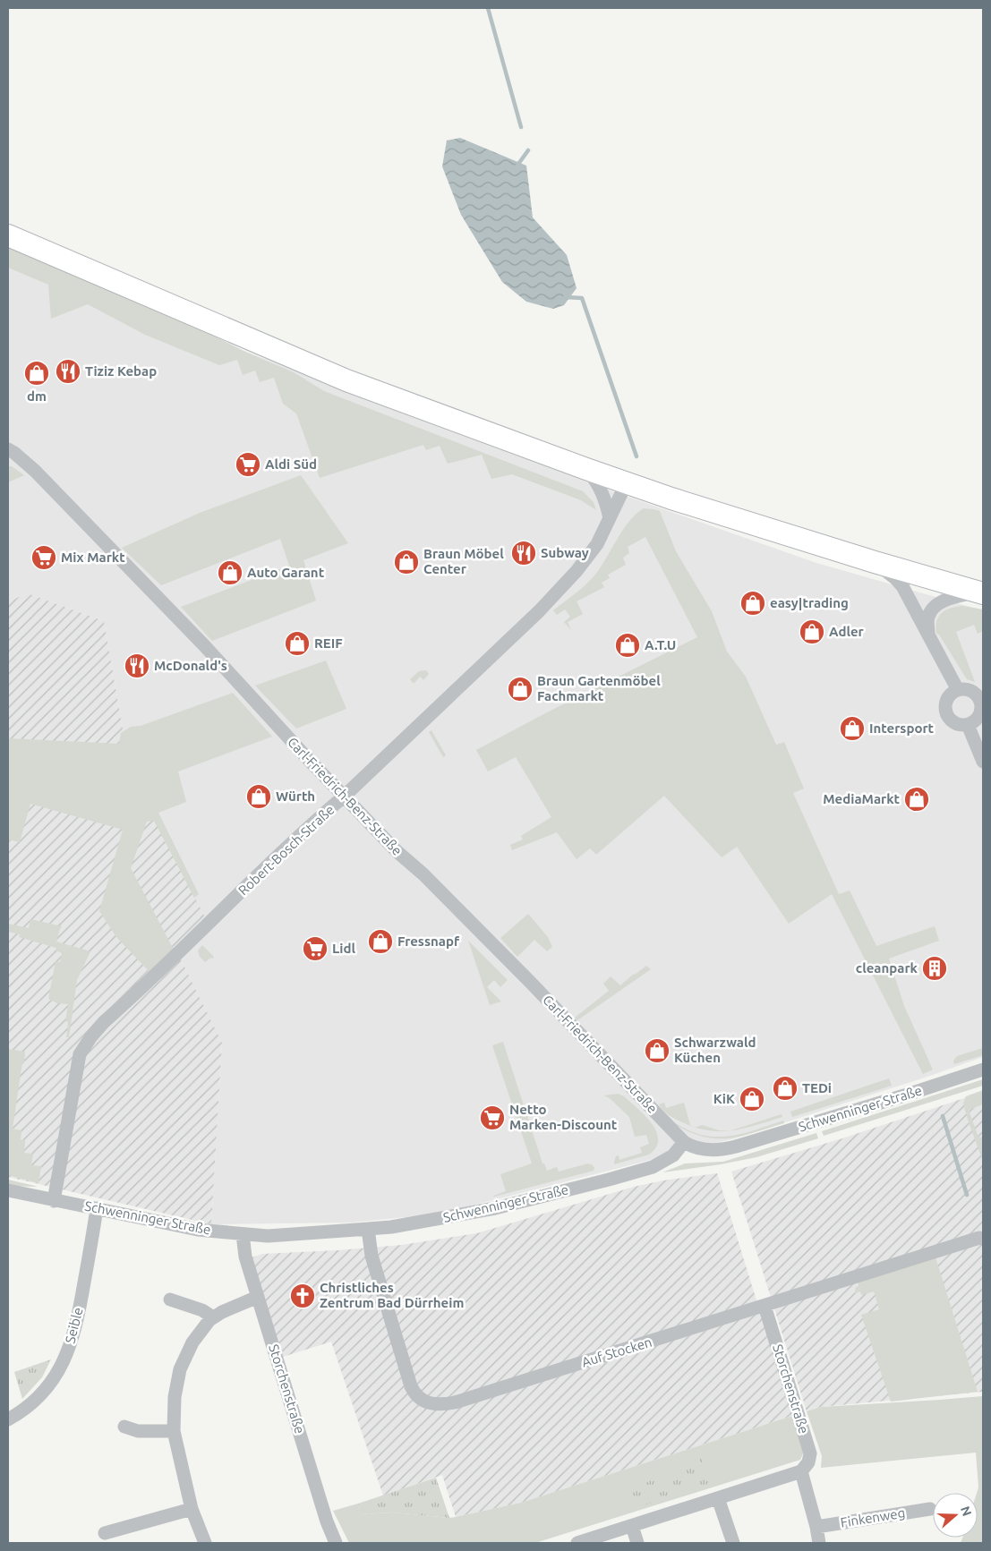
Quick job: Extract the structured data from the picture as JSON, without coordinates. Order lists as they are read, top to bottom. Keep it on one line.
{"streets":{"street":["Carl-Friedrich-Benz-Straße","Robert-Bosch-Straße","Schwenninger Straße","Seible","Auf Stocken","Storchenstraße","Finkenweg"]},"crossings":[["Carl-Friedrich-Benz-Straße","Robert-Bosch-Straße"],["Carl-Friedrich-Benz-Straße","Schwenninger Straße"],["Robert-Bosch-Straße","Schwenninger Straße"],["Schwenninger Straße","Seible"],["Schwenninger Straße","Auf Stocken"],["Schwenninger Straße","Storchenstraße"],["Auf Stocken","Storchenstraße"]],"places":{"restaurant":["Tiziz Kebap","Subway","McDonald's"],"shop":["dm","Braun Möbel Center","Auto Garant","easy|trading","Adler","REIF","A.T.U","Braun Gartenmöbel Fachmarkt","Intersport","Würth","MediaMarkt","Fressnapf","Schwarzwald Küchen","TEDi","KiK"],"supermarket":["Aldi Süd","Mix Markt","Lidl","Netto Marken-Discount"],"building":["cleanpark"],"church":["Christliches Zentrum Bad Dürrheim"]},"north":"right"}
